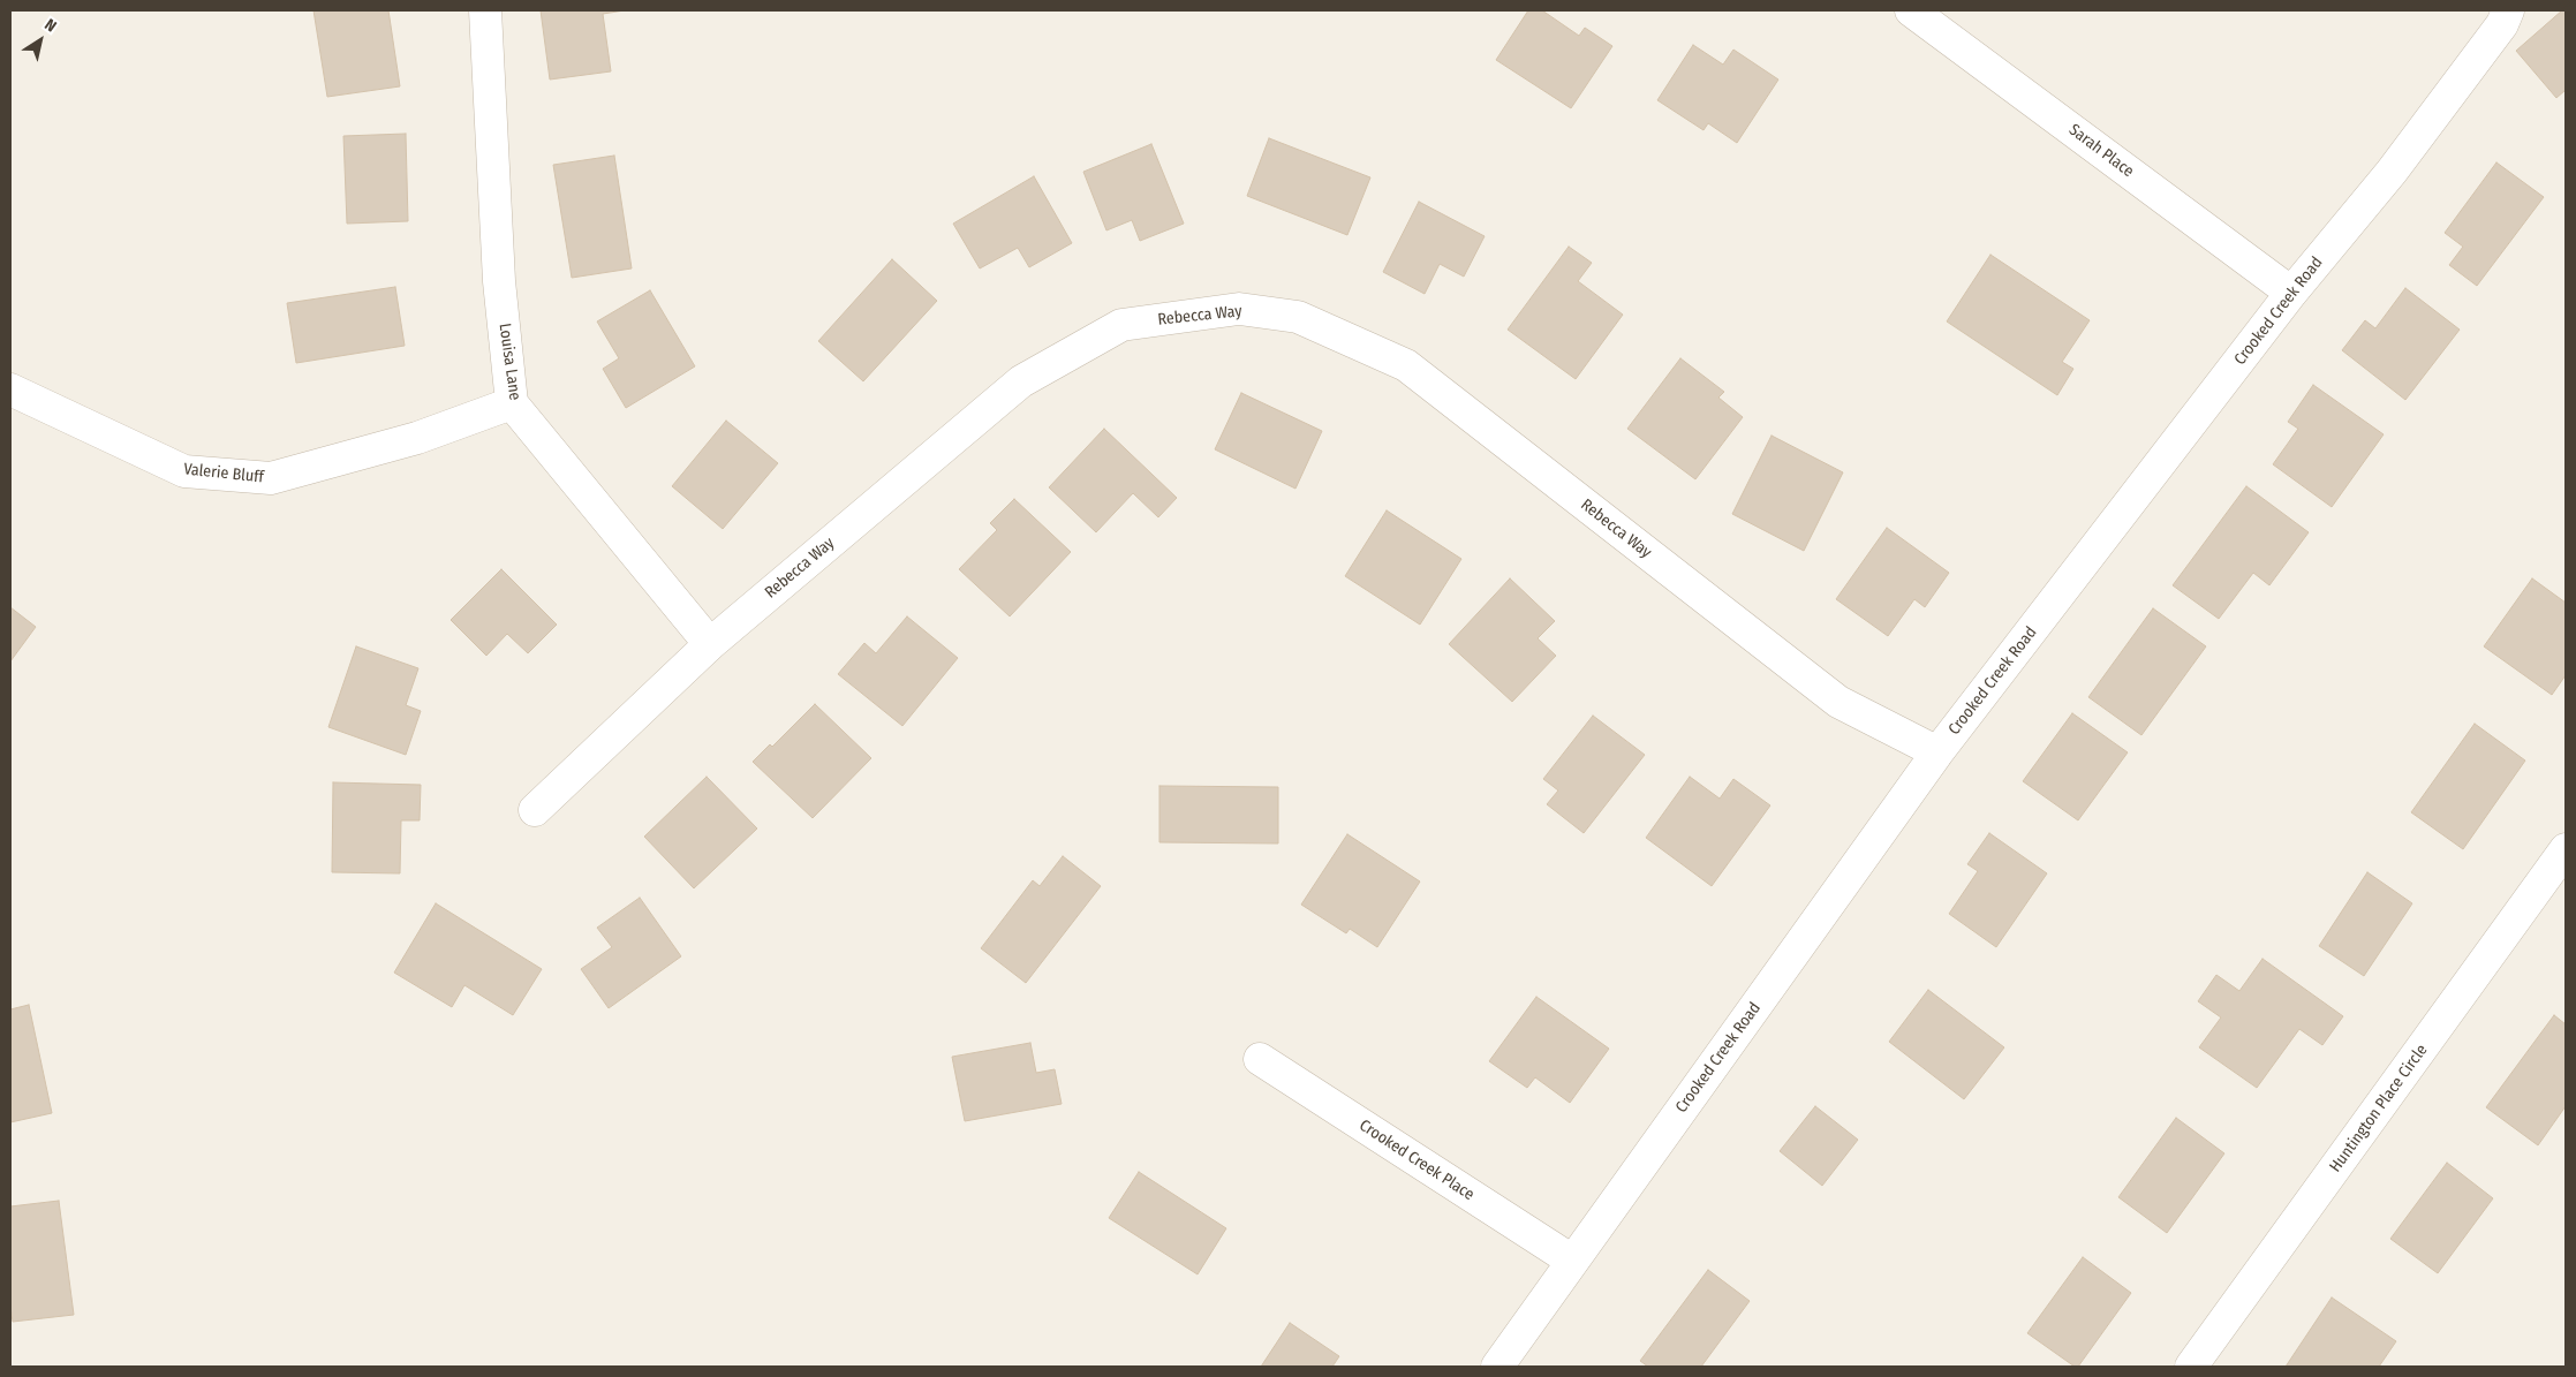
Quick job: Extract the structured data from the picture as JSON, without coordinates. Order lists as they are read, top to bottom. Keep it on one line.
{"streets":{"street":["Sarah Place","Crooked Creek Road","Rebecca Way","Louisa Lane","Valerie Bluff","Huntington Place Circle","Crooked Creek Place"]},"crossings":[["Sarah Place","Crooked Creek Road"],["Crooked Creek Road","Rebecca Way"],["Crooked Creek Road","Crooked Creek Place"],["Rebecca Way","Louisa Lane"],["Louisa Lane","Valerie Bluff"]],"north":"top right"}
